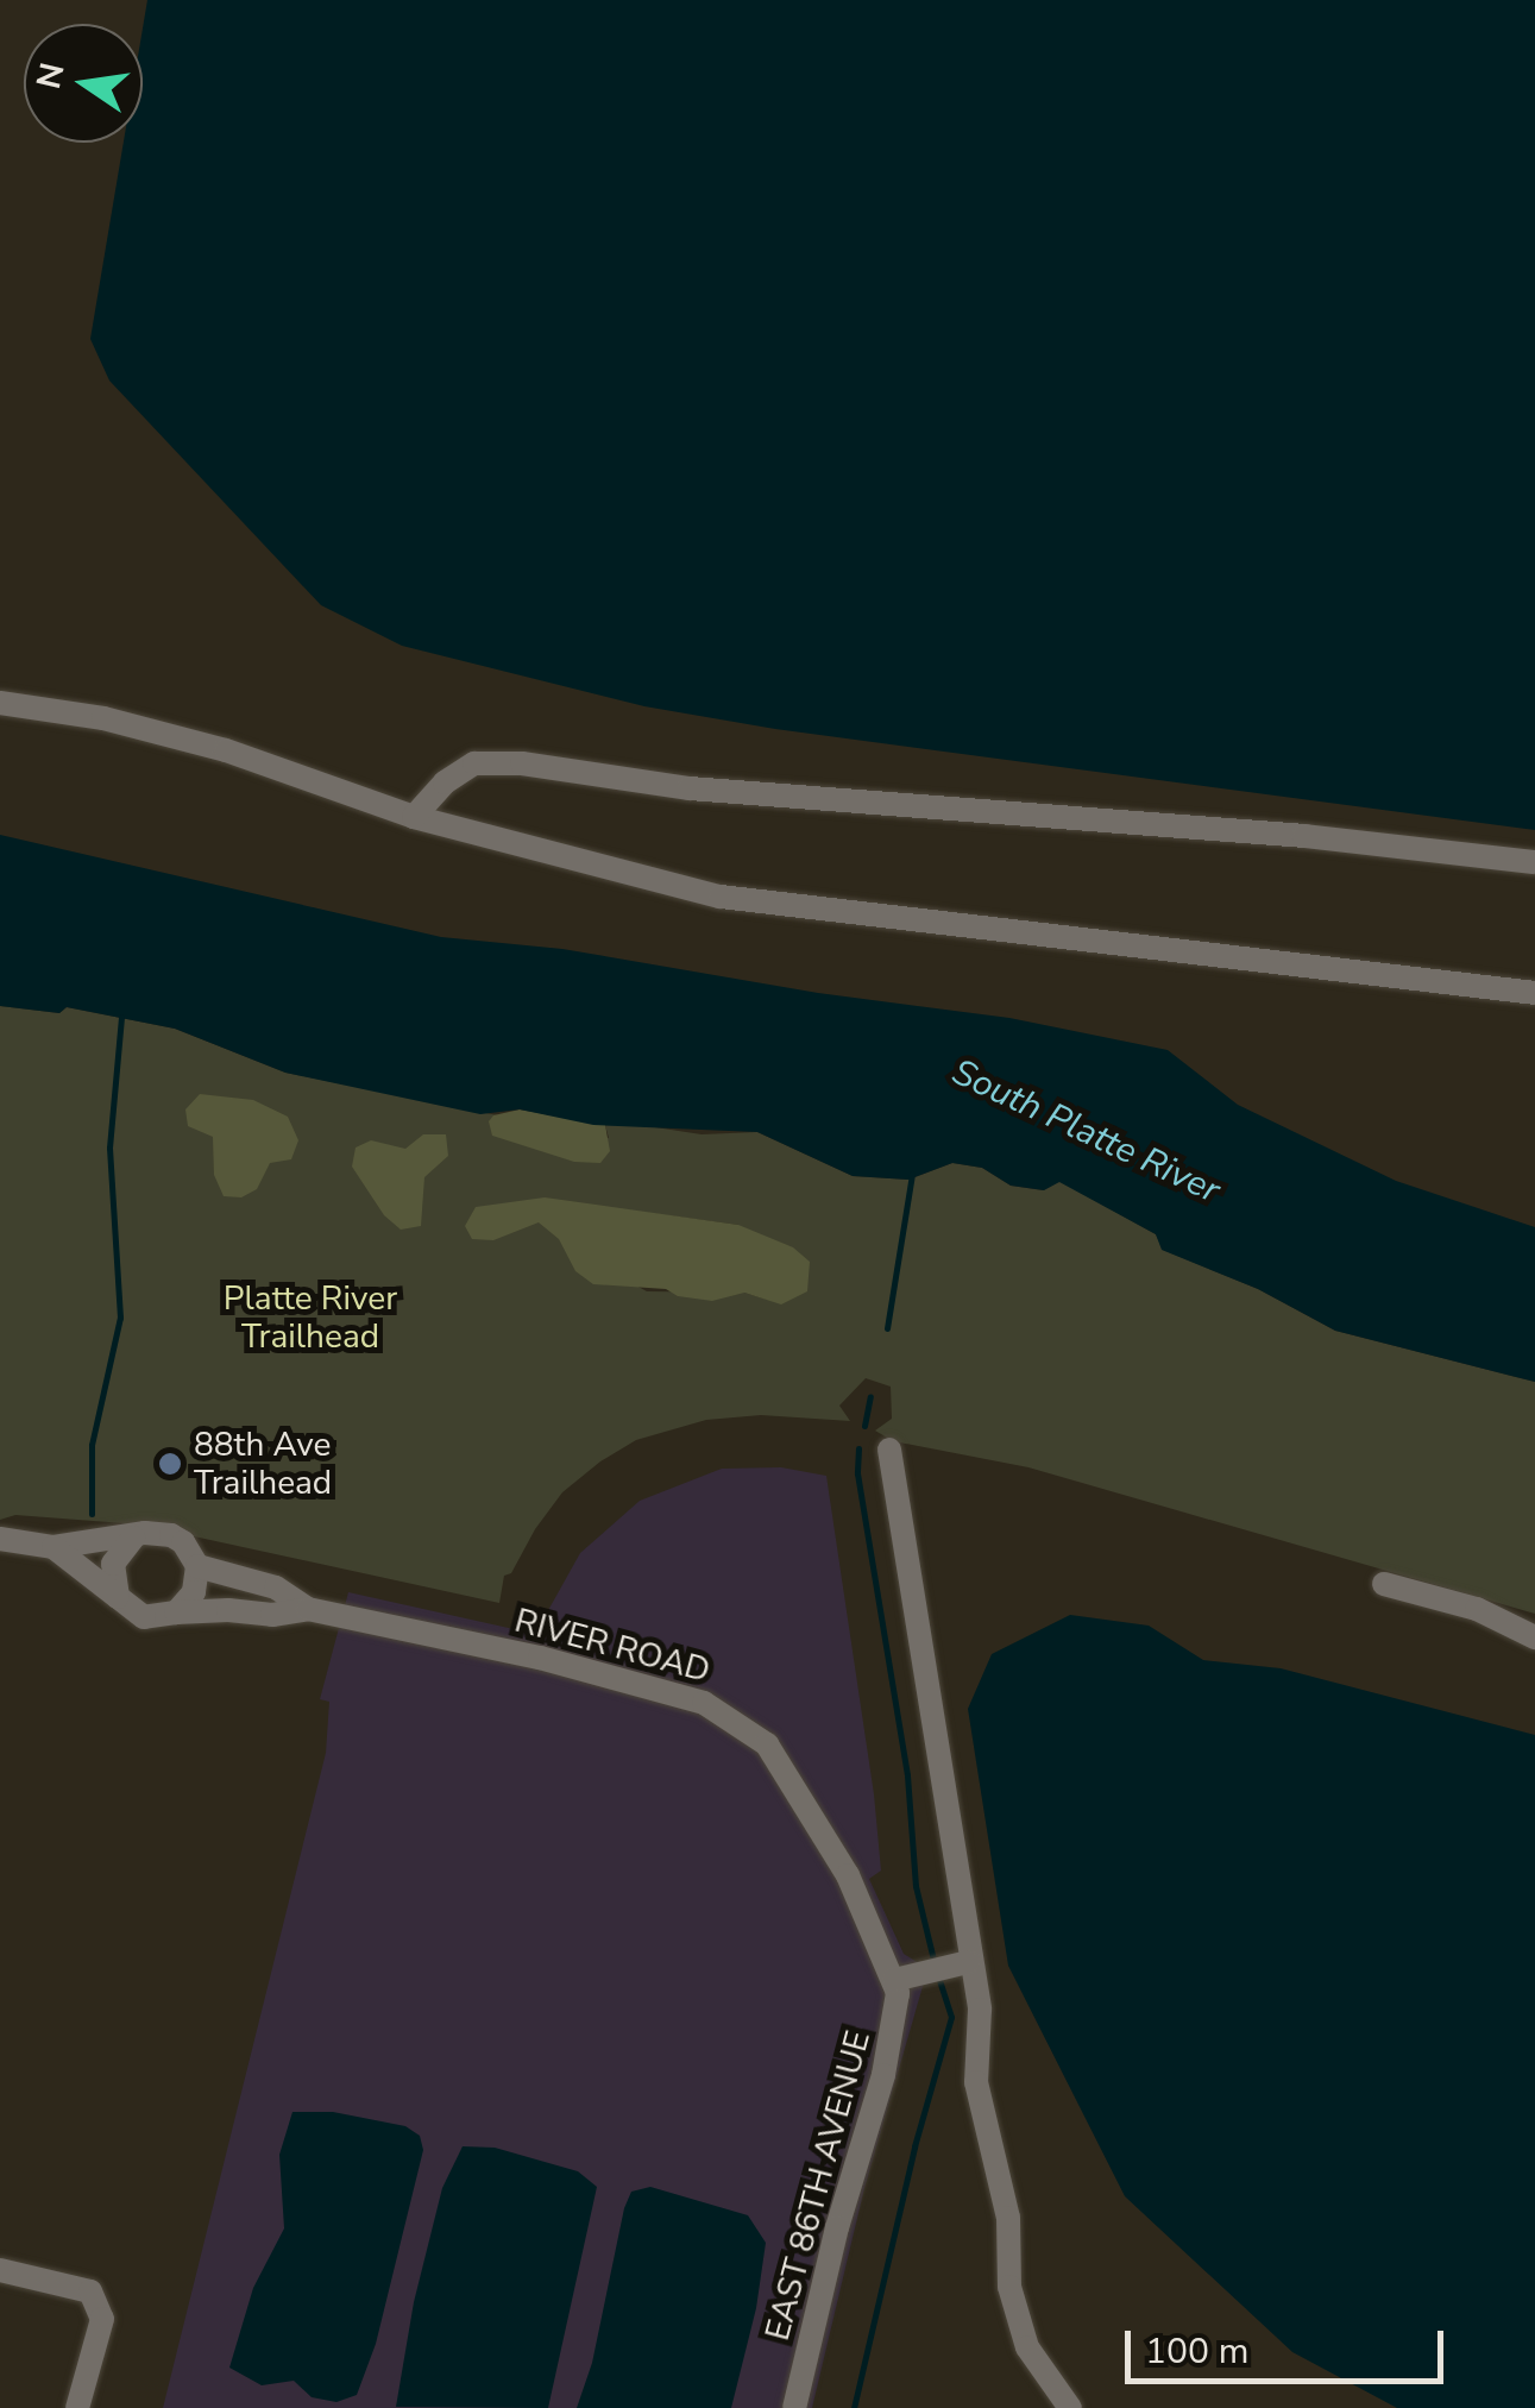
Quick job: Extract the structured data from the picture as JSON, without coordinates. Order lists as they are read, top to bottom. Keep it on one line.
{"streets":{"street":["RIVER ROAD","EAST 86TH AVENUE"]},"crossings":[["RIVER ROAD","EAST 86TH AVENUE"]],"water":["South Platte River"],"parks":["Platte River Trailhead"],"places":["88th Ave Trailhead"],"scale_bar":"100 m","north":"left"}
